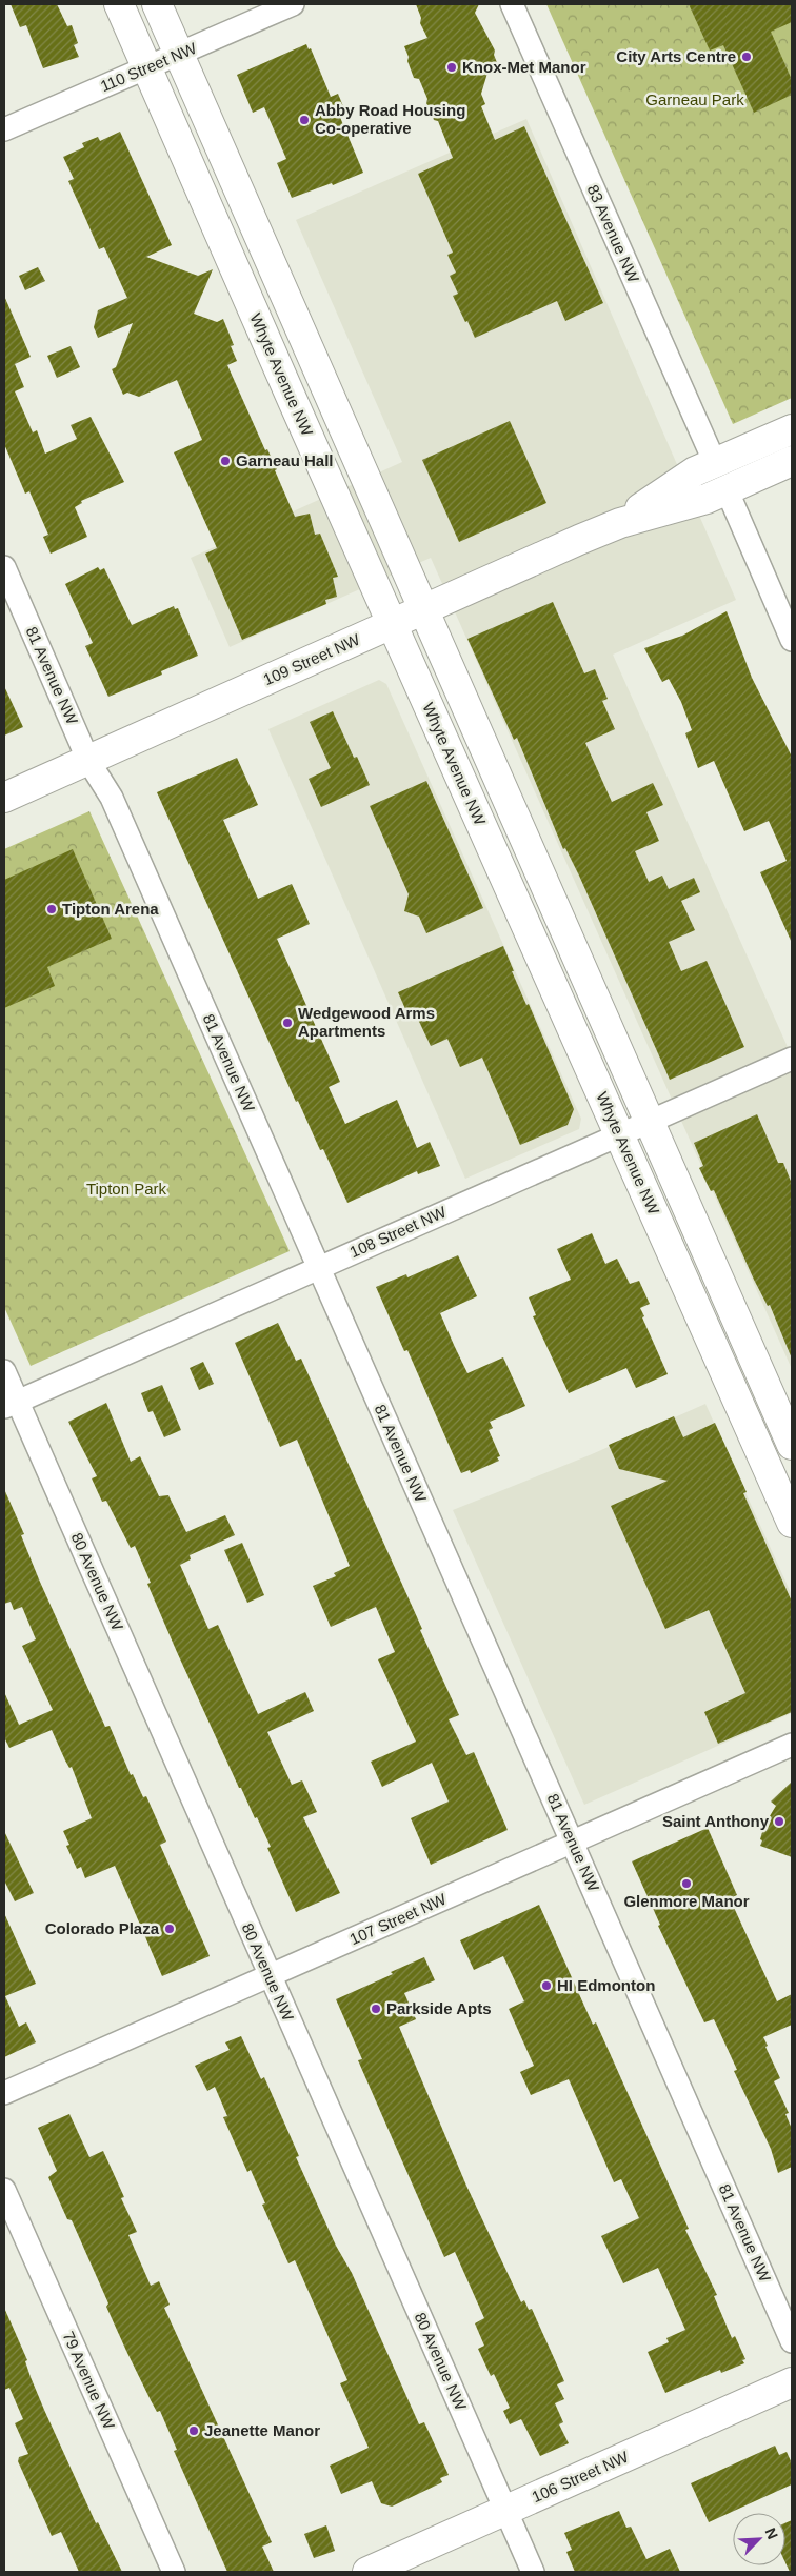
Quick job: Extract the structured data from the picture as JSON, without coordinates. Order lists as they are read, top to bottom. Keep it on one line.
{"streets":{"main road":["Whyte Avenue NW","109 Street NW","106 Street NW"],"street":["110 Street NW","83 Avenue NW","81 Avenue NW","108 Street NW","80 Avenue NW","107 Street NW","79 Avenue NW"]},"crossings":[["110 Street NW","Whyte Avenue NW"],["83 Avenue NW","109 Street NW"],["Whyte Avenue NW","109 Street NW"],["Whyte Avenue NW","108 Street NW"],["109 Street NW","81 Avenue NW"],["81 Avenue NW","108 Street NW"],["81 Avenue NW","107 Street NW"],["108 Street NW","80 Avenue NW"],["80 Avenue NW","107 Street NW"],["80 Avenue NW","106 Street NW"]],"parks":["Garneau Park","Tipton Park"],"places":["City Arts Centre","Knox-Met Manor","Abby Road Housing Co-operative","Garneau Hall","Tipton Arena","Wedgewood Arms Apartments","Saint Anthony","Glenmore Manor","Colorado Plaza","HI Edmonton","Parkside Apts","Jeanette Manor"],"north":"top right"}
